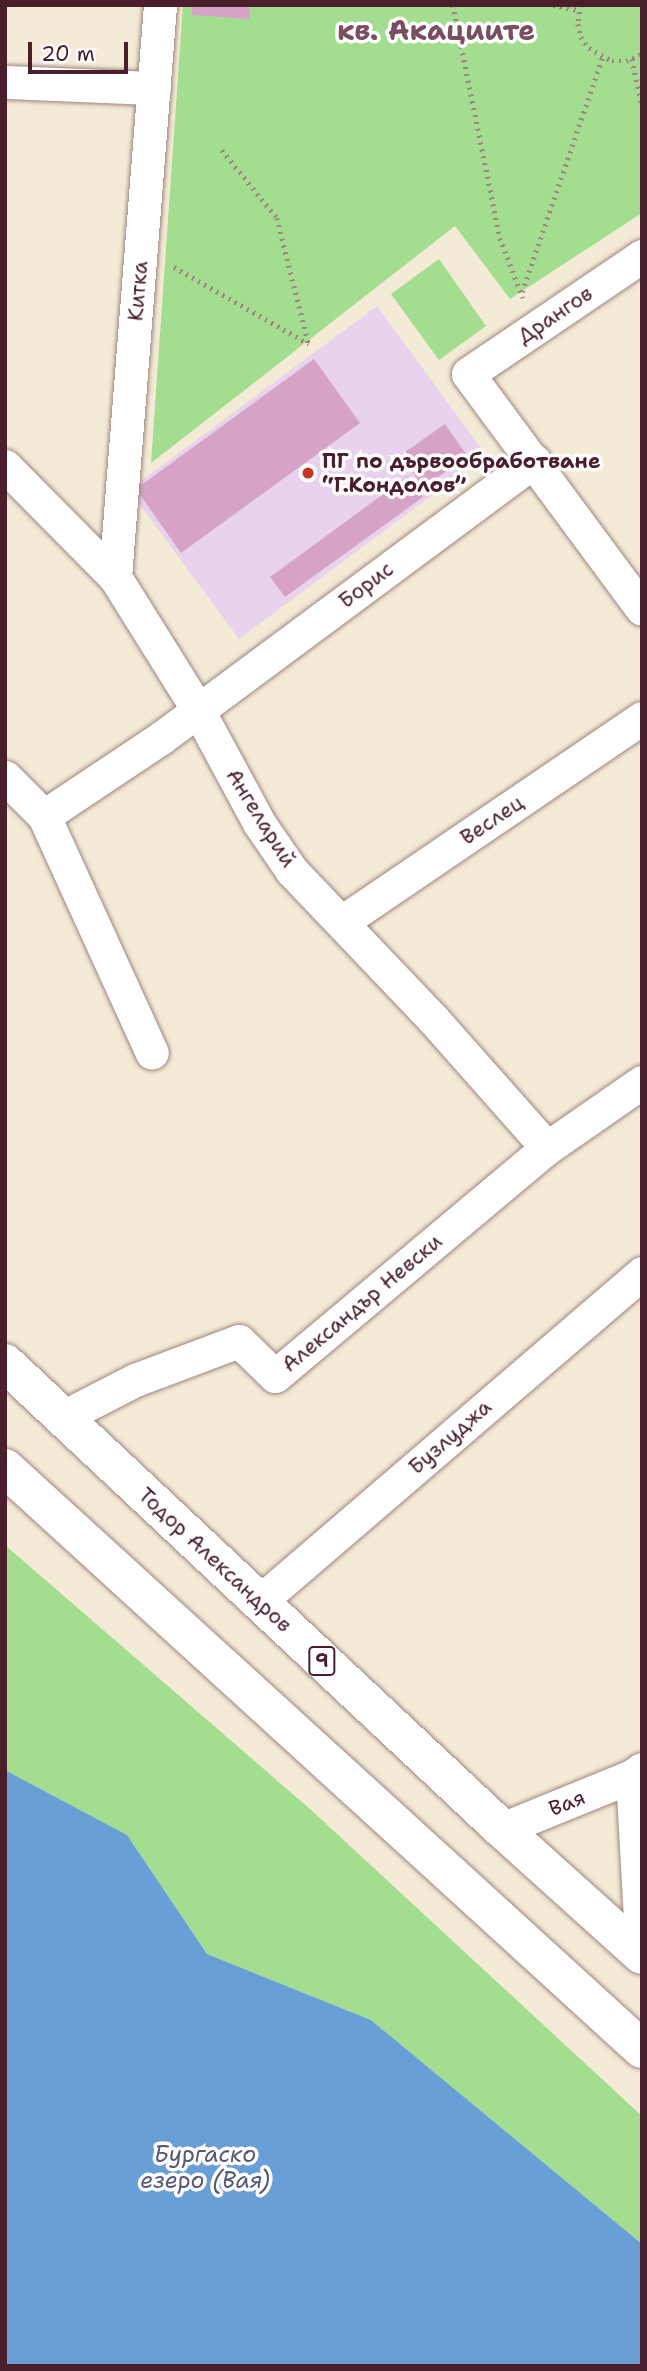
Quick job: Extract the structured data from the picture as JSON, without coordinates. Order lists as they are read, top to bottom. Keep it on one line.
{"streets":{"highway":["Тодор Александров","9"],"street":["Китка","Дрангов","Борис","Ангеларий","Веслец","Александър Невски","Бузлуджа","Вая"]},"crossings":[["Китка","Ангеларий"],["Дрангов","Борис"],["Борис","Ангеларий"],["Ангеларий","Веслец"],["Ангеларий","Александър Невски"],["Александър Невски","Тодор Александров"],["Бузлуджа","Тодор Александров"],["Тодор Александров","Вая"]],"districts":["кв. Акациите"],"water":["Бургаско езеро (Вая)"],"places":["ПГ по дървообработване “Г.Кондолов”"],"scale_bar":"20 m"}
